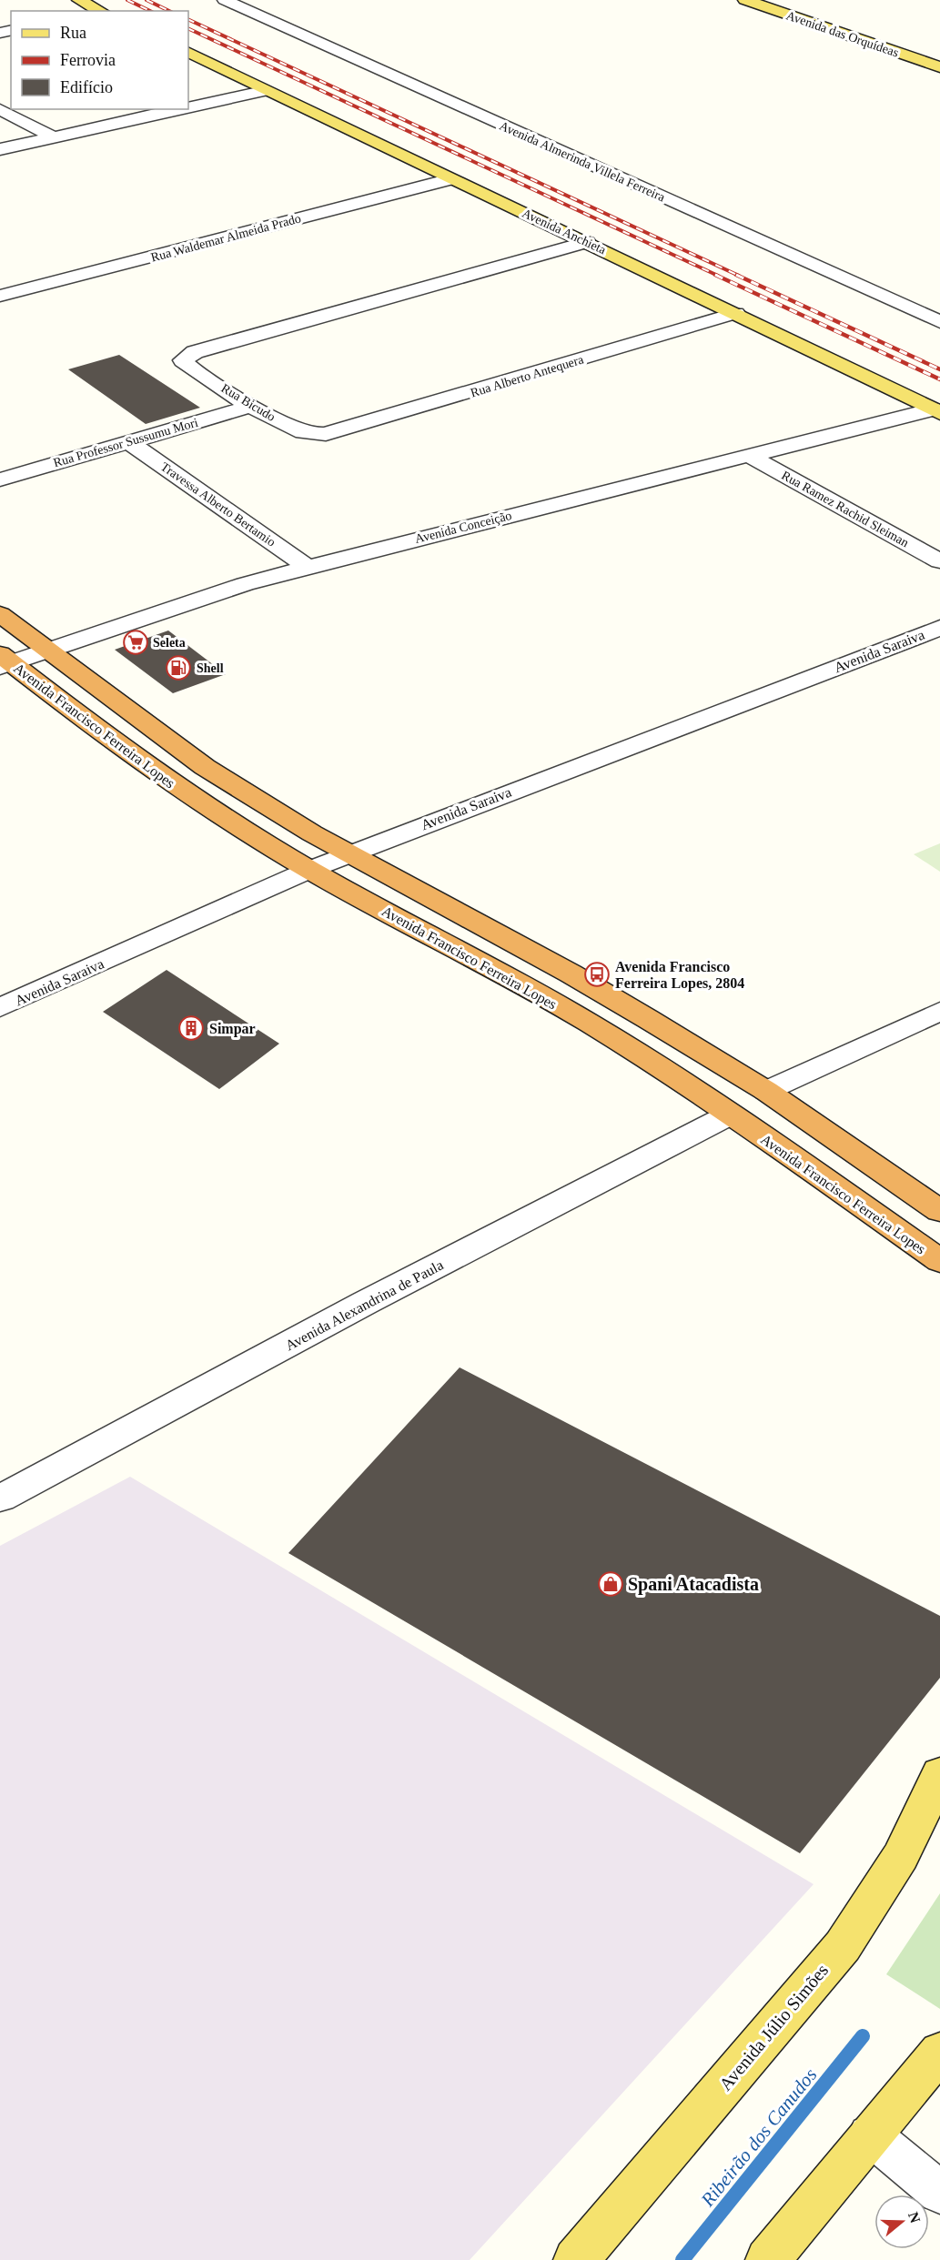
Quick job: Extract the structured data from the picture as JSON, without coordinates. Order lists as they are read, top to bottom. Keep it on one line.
{"streets":{"highway":["Avenida Francisco Ferreira Lopes"],"main road":["Avenida das Orquídeas","Avenida Anchieta","Avenida Júlio Simões"],"street":["Avenida Almerinda Villela Ferreira","Rua Waldemar Almeida Prado","Rua Alberto Antequera","Rua Bicudo","Rua Professor Sussumu Mori","Travessa Alberto Bertamio","Rua Ramez Rachid Sleiman","Avenida Conceição","Avenida Saraiva","Avenida Alexandrina de Paula"]},"crossings":[["Avenida Anchieta","Rua Waldemar Almeida Prado"],["Avenida Anchieta","Rua Alberto Antequera"],["Avenida Anchieta","Rua Bicudo"],["Avenida Anchieta","Avenida Conceição"],["Rua Alberto Antequera","Rua Bicudo"],["Rua Bicudo","Rua Professor Sussumu Mori"],["Rua Professor Sussumu Mori","Travessa Alberto Bertamio"],["Travessa Alberto Bertamio","Avenida Conceição"],["Rua Ramez Rachid Sleiman","Avenida Conceição"],["Avenida Conceição","Avenida Francisco Ferreira Lopes"],["Avenida Saraiva","Avenida Francisco Ferreira Lopes"],["Avenida Francisco Ferreira Lopes","Avenida Alexandrina de Paula"]],"water":["Ribeirão dos Canudos"],"places":{"supermarket":["Seleta"],"fuel station":["Shell"],"bus stop":["Avenida Francisco Ferreira Lopes, 2804"],"building":["Simpar"],"shop":["Spani Atacadista"]},"legend":["Rua","Ferrovia","Edifício"],"north":"right"}
